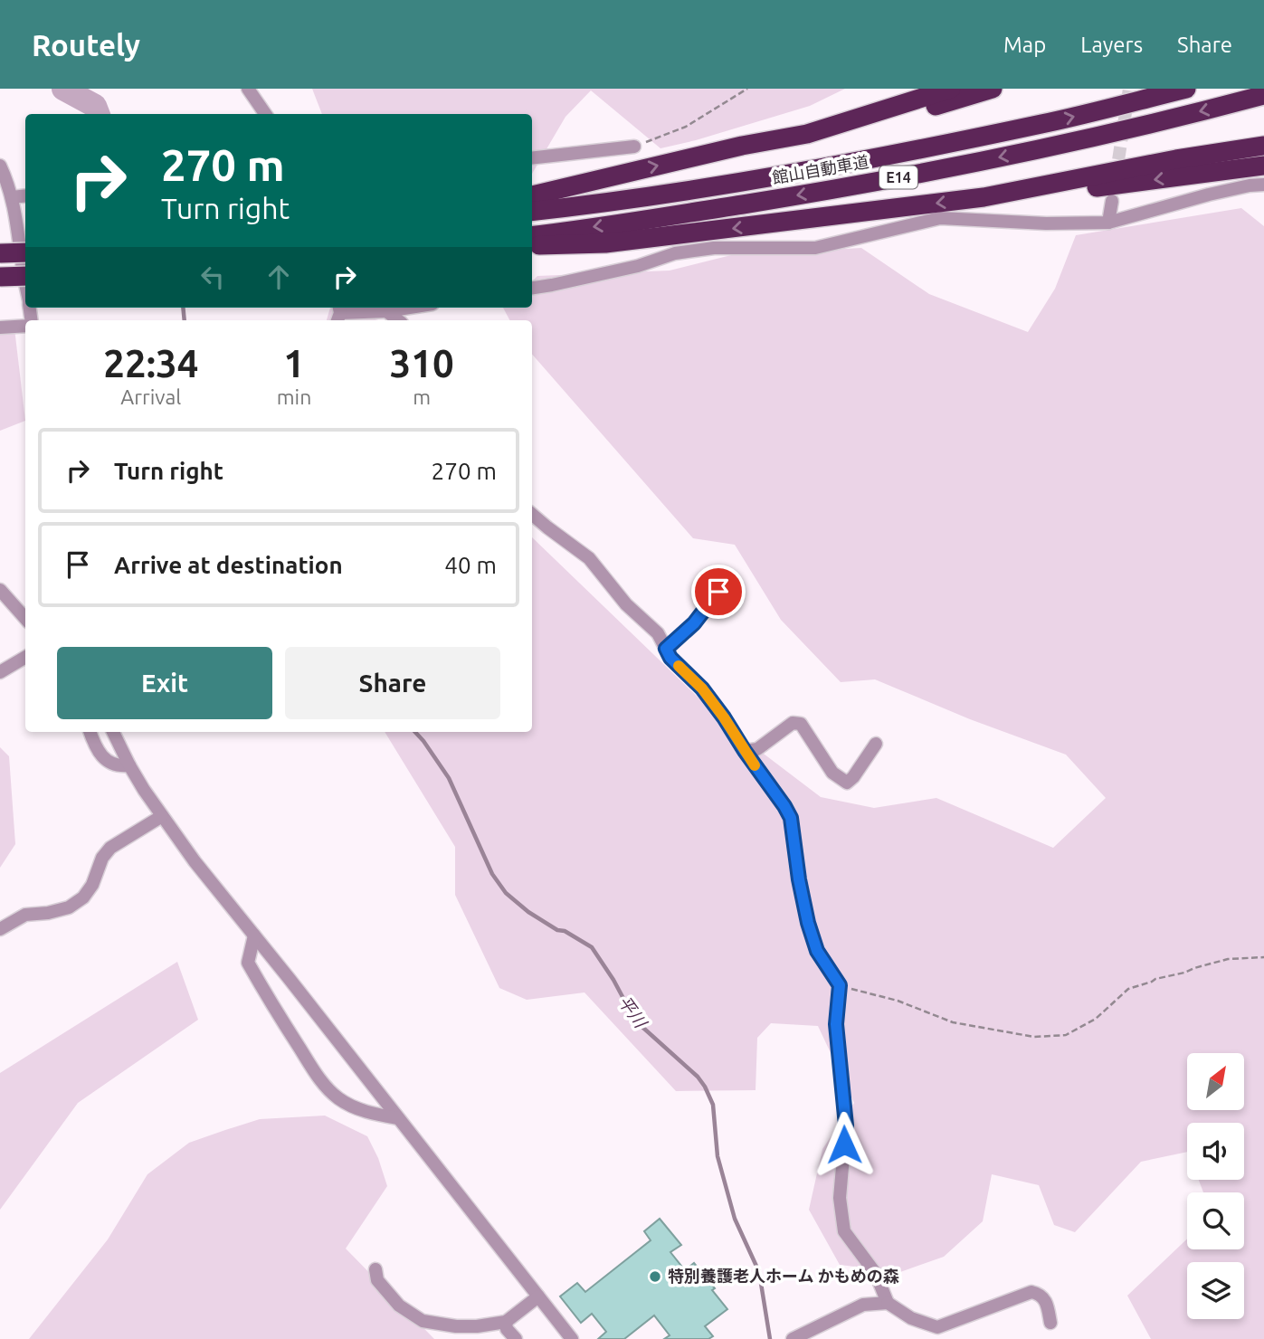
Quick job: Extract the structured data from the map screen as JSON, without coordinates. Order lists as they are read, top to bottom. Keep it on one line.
{"streets":{"highway":["館山自動車道","E14"]},"water":["平川"],"places":["特別養護老人ホーム かもめの森"],"north":"top right","page":{"header":"Routely","nav":["Map","Layers","Share"],"turn":["270 m","Turn right"],"eta":["22:34","Arrival","1","min","310","m"],"list":[{"name":"Turn right","value":"270 m"},{"name":"Arrive at destination","value":"40 m"}],"buttons":["Exit","Share"]}}
